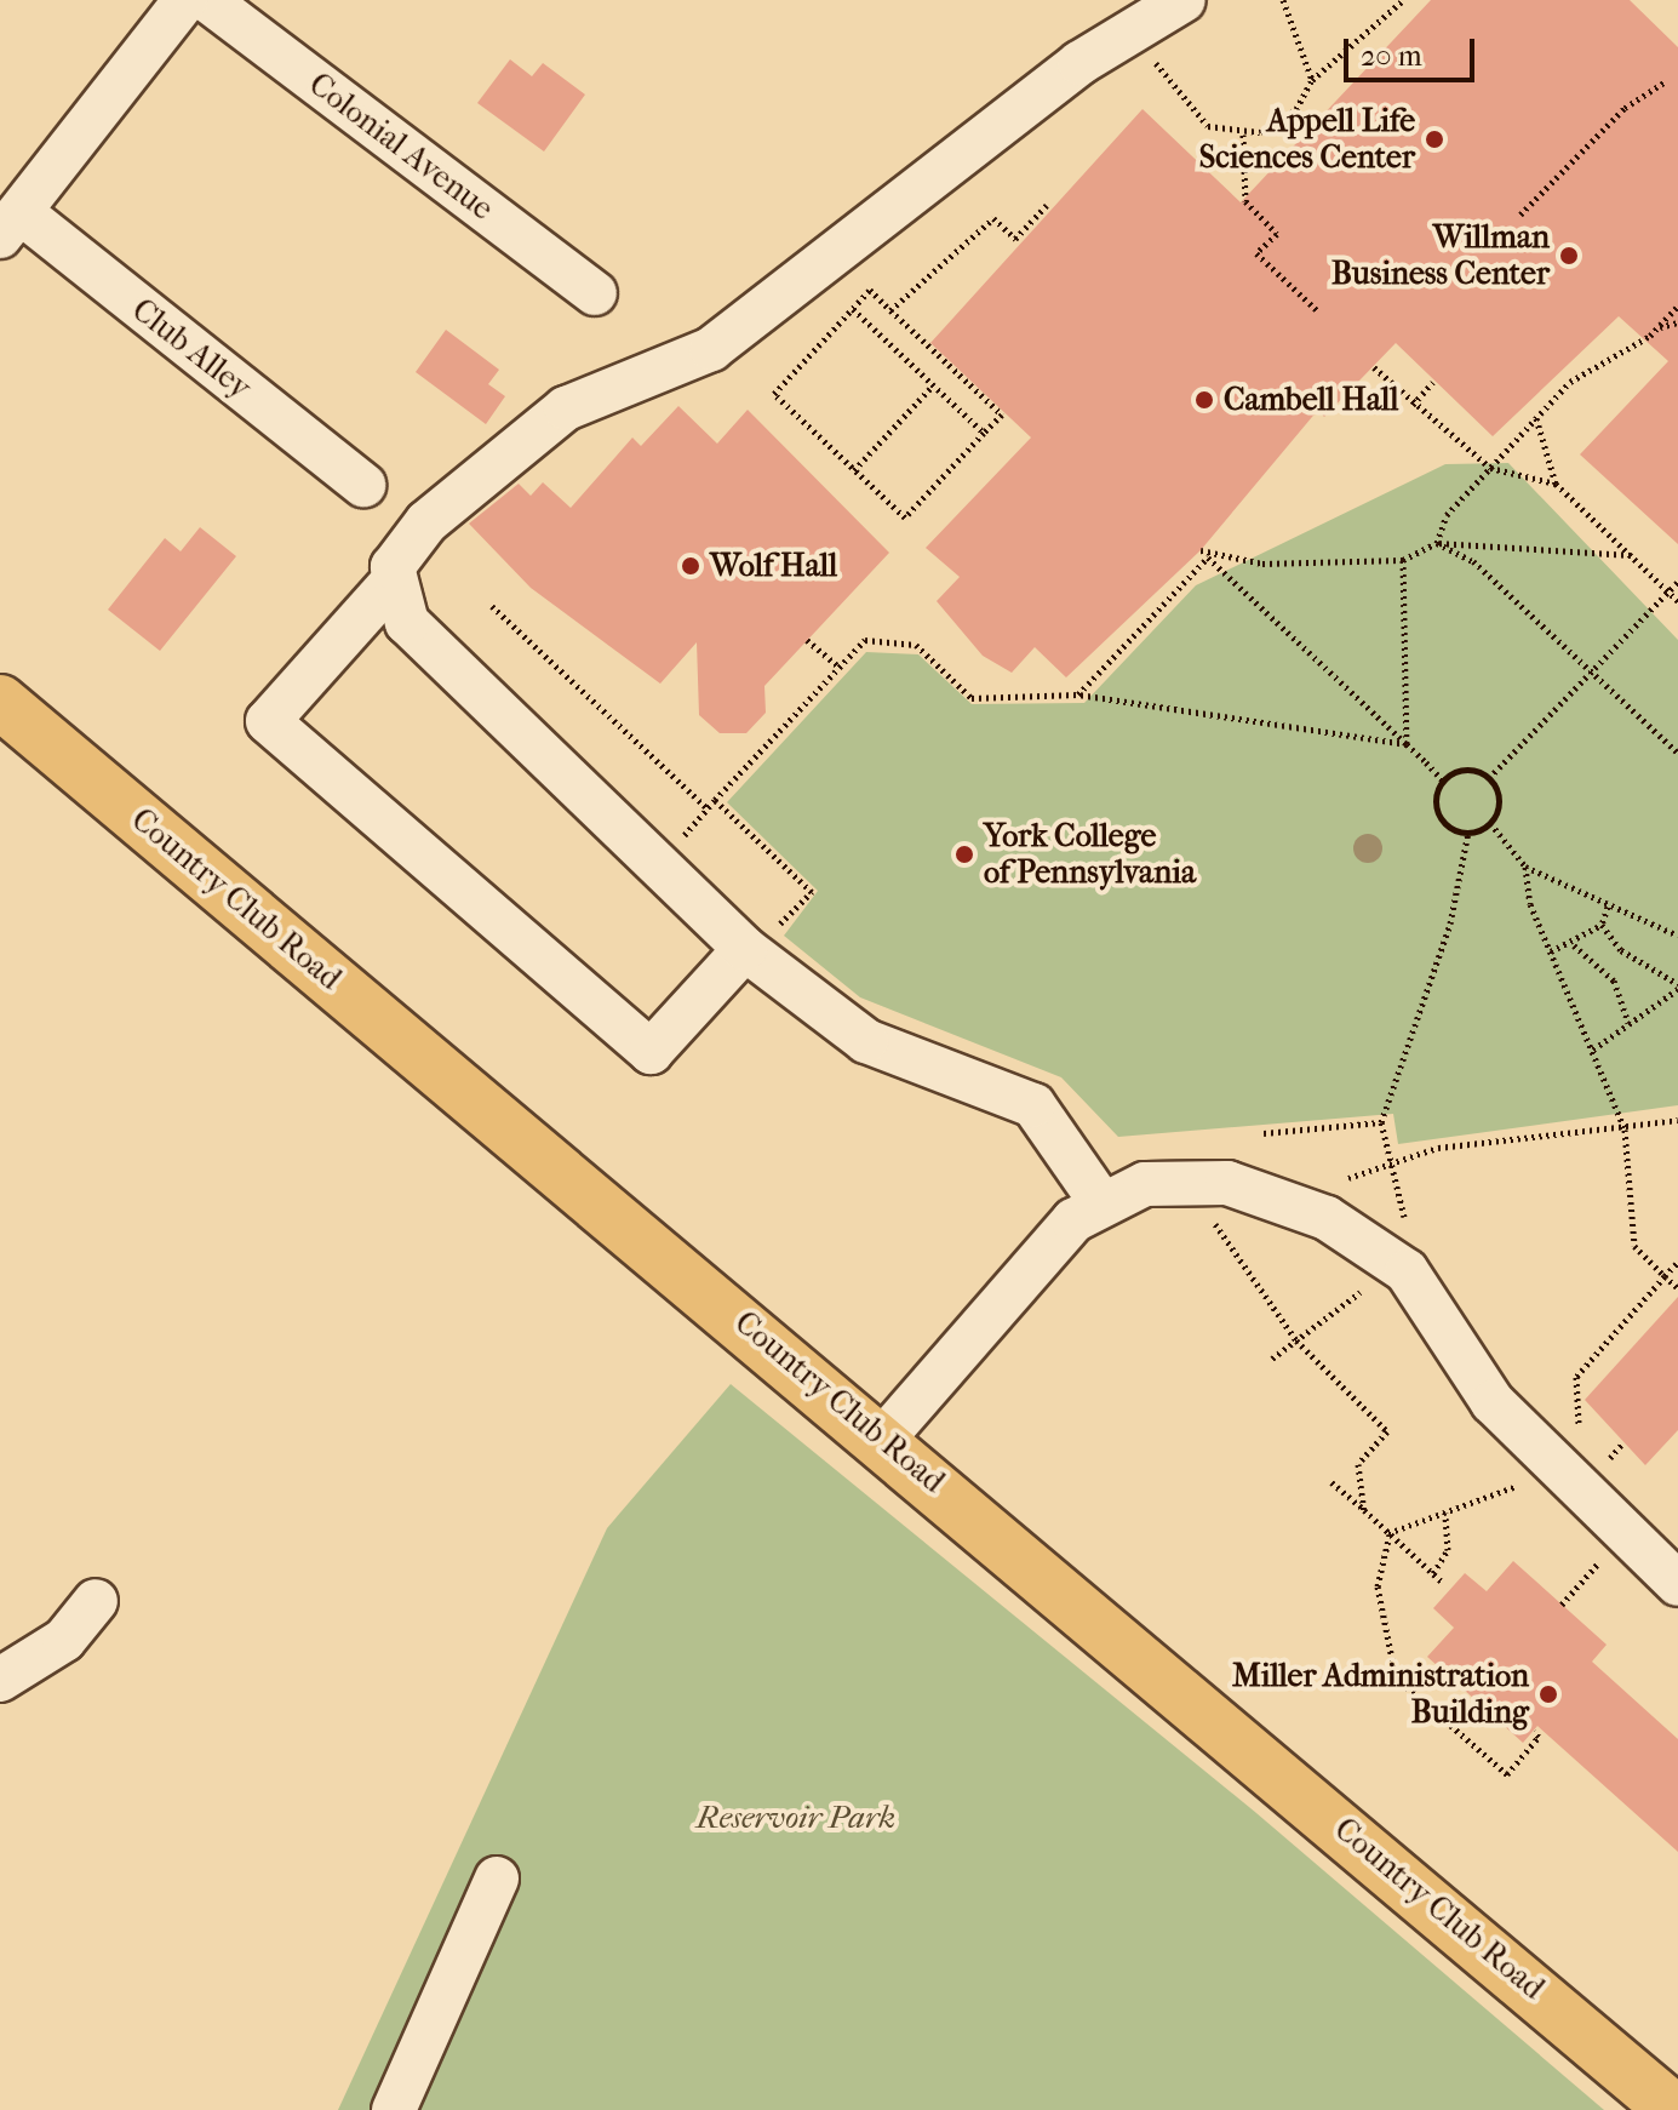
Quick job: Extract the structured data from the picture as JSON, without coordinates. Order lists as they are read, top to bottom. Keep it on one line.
{"streets":{"main road":["Country Club Road"],"street":["Colonial Avenue","Club Alley"]},"parks":["Reservoir Park"],"places":["Appell Life Sciences Center","Willman Business Center","Cambell Hall","Wolf Hall","York College of Pennsylvania","Miller Administration Building"],"scale_bar":"20 m"}
